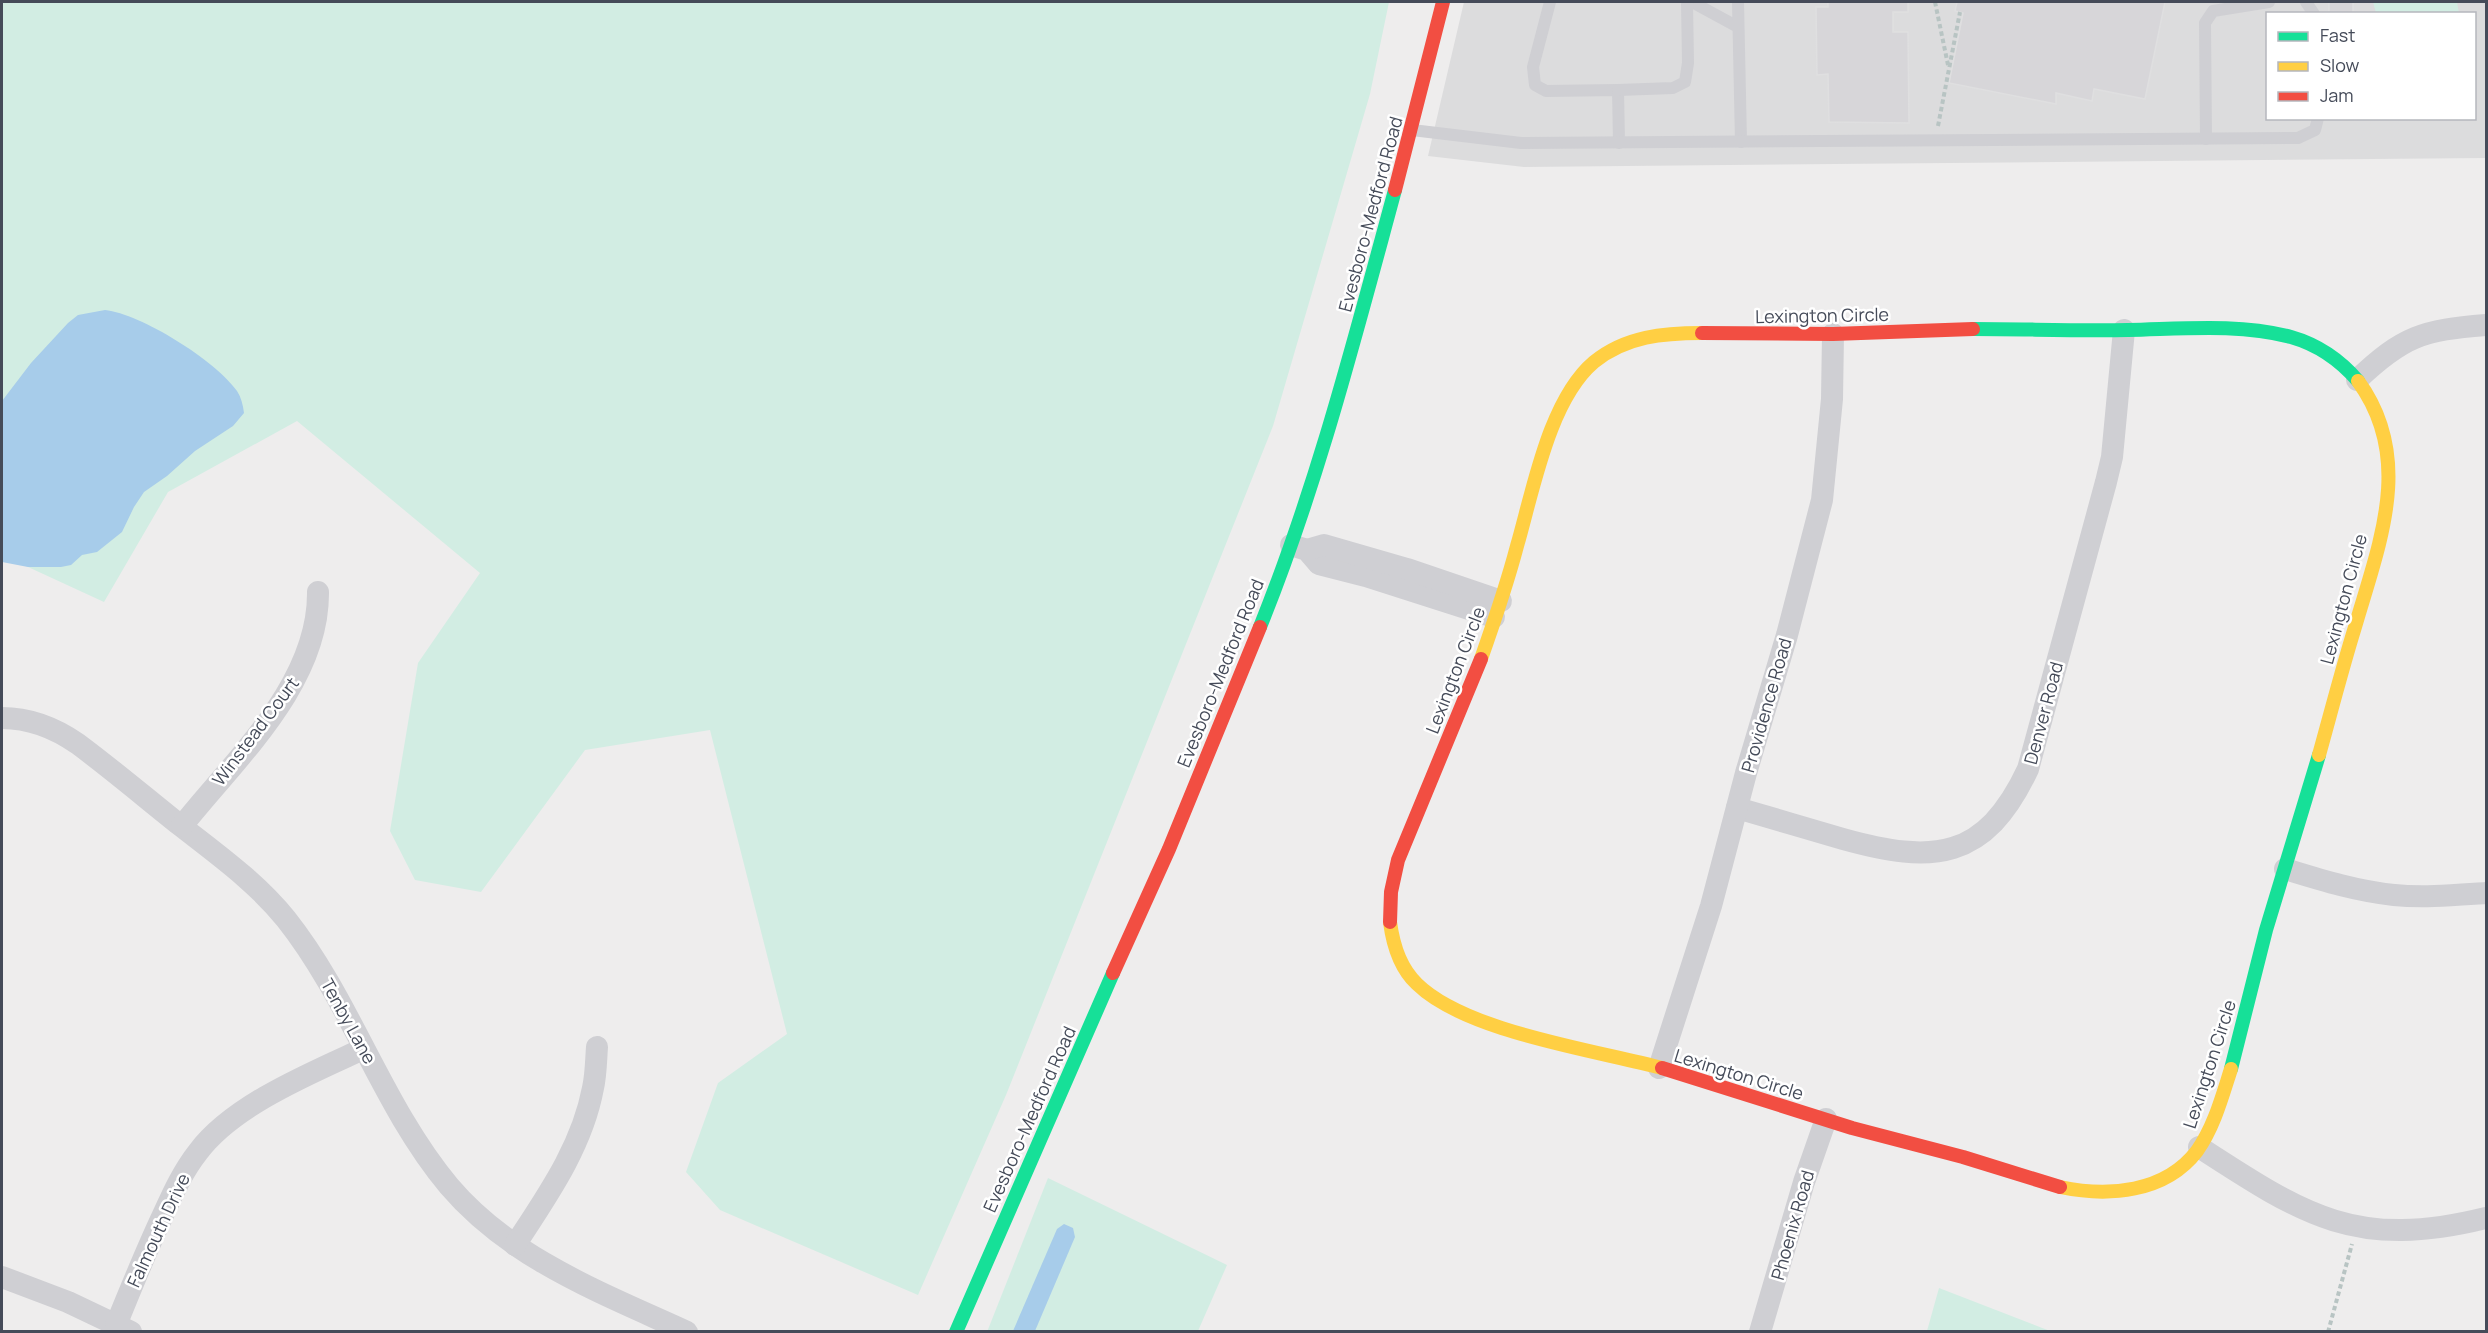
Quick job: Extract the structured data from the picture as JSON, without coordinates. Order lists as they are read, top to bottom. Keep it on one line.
{"streets":{"street":["Evesboro-Medford Road","Lexington Circle","Providence Road","Denver Road","Winstead Court","Tenby Lane","Phoenix Road","Falmouth Drive"]},"crossings":[["Lexington Circle","Providence Road"],["Lexington Circle","Denver Road"],["Lexington Circle","Phoenix Road"],["Providence Road","Denver Road"],["Winstead Court","Tenby Lane"],["Tenby Lane","Falmouth Drive"]],"legend":["Fast","Slow","Jam"]}
